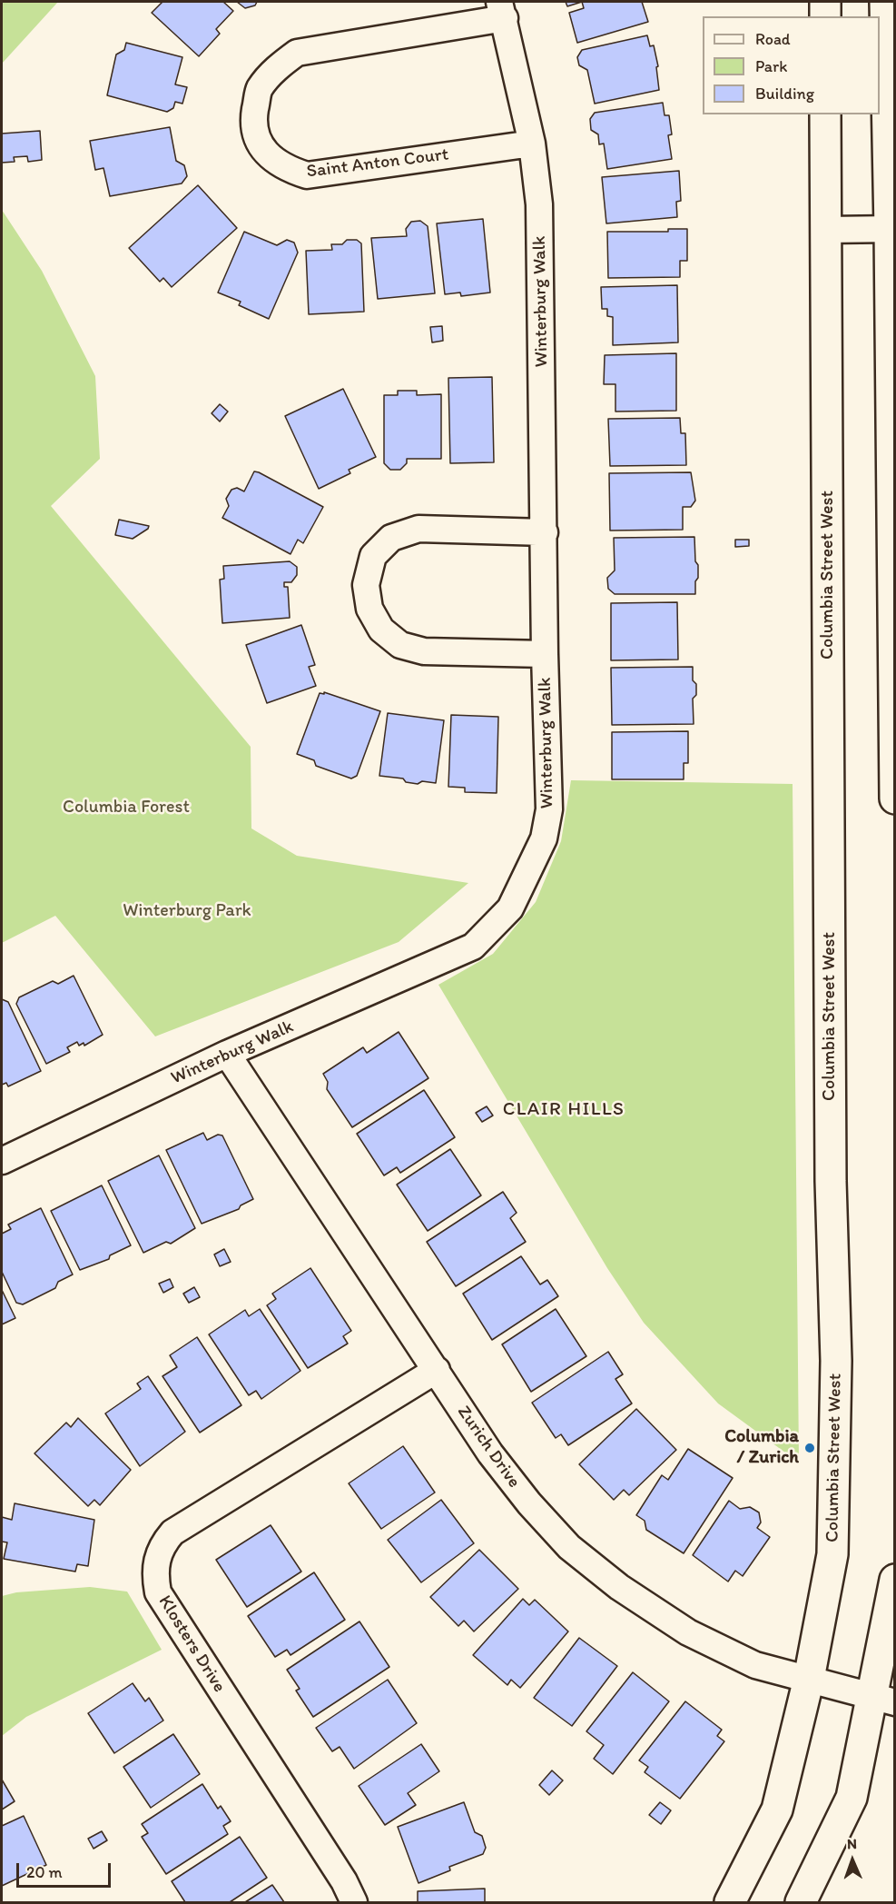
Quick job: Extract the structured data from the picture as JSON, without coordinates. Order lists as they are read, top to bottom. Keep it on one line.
{"streets":{"main road":["Columbia Street West"],"street":["Saint Anton Court","Winterburg Walk","Zurich Drive","Klosters Drive"]},"crossings":[["Saint Anton Court","Winterburg Walk"],["Winterburg Walk","Zurich Drive"],["Columbia Street West","Zurich Drive"],["Zurich Drive","Klosters Drive"]],"districts":["CLAIR HILLS"],"parks":["Columbia Forest","Winterburg Park"],"places":["Columbia / Zurich"],"legend":["Road","Park","Building"],"scale_bar":"20 m","north":"top"}
